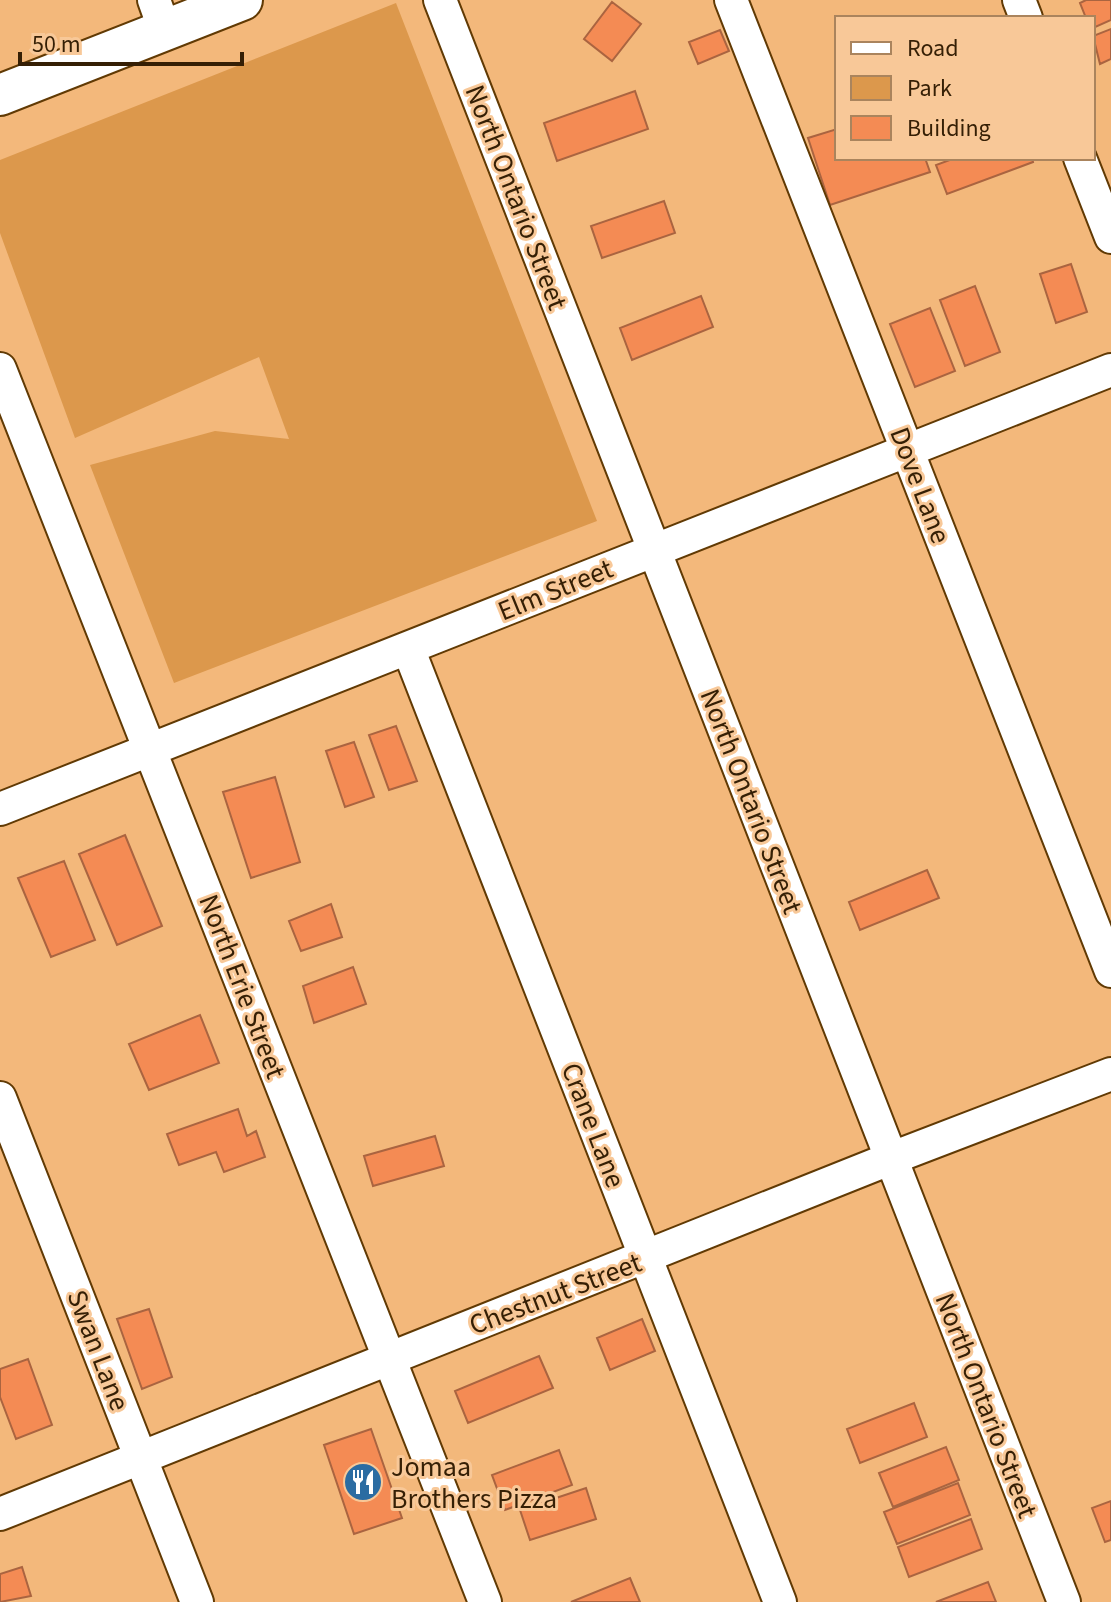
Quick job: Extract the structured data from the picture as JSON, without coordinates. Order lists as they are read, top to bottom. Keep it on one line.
{"streets":{"street":["North Ontario Street","Dove Lane","Elm Street","North Erie Street","Crane Lane","Chestnut Street","Swan Lane"]},"crossings":[["North Ontario Street","Elm Street"],["North Ontario Street","Chestnut Street"],["Dove Lane","Elm Street"],["Elm Street","North Erie Street"],["Elm Street","Crane Lane"],["North Erie Street","Chestnut Street"],["Crane Lane","Chestnut Street"],["Chestnut Street","Swan Lane"]],"places":{"restaurant":["Jomaa Brothers Pizza"]},"legend":["Road","Park","Building"],"scale_bar":"50 m"}
